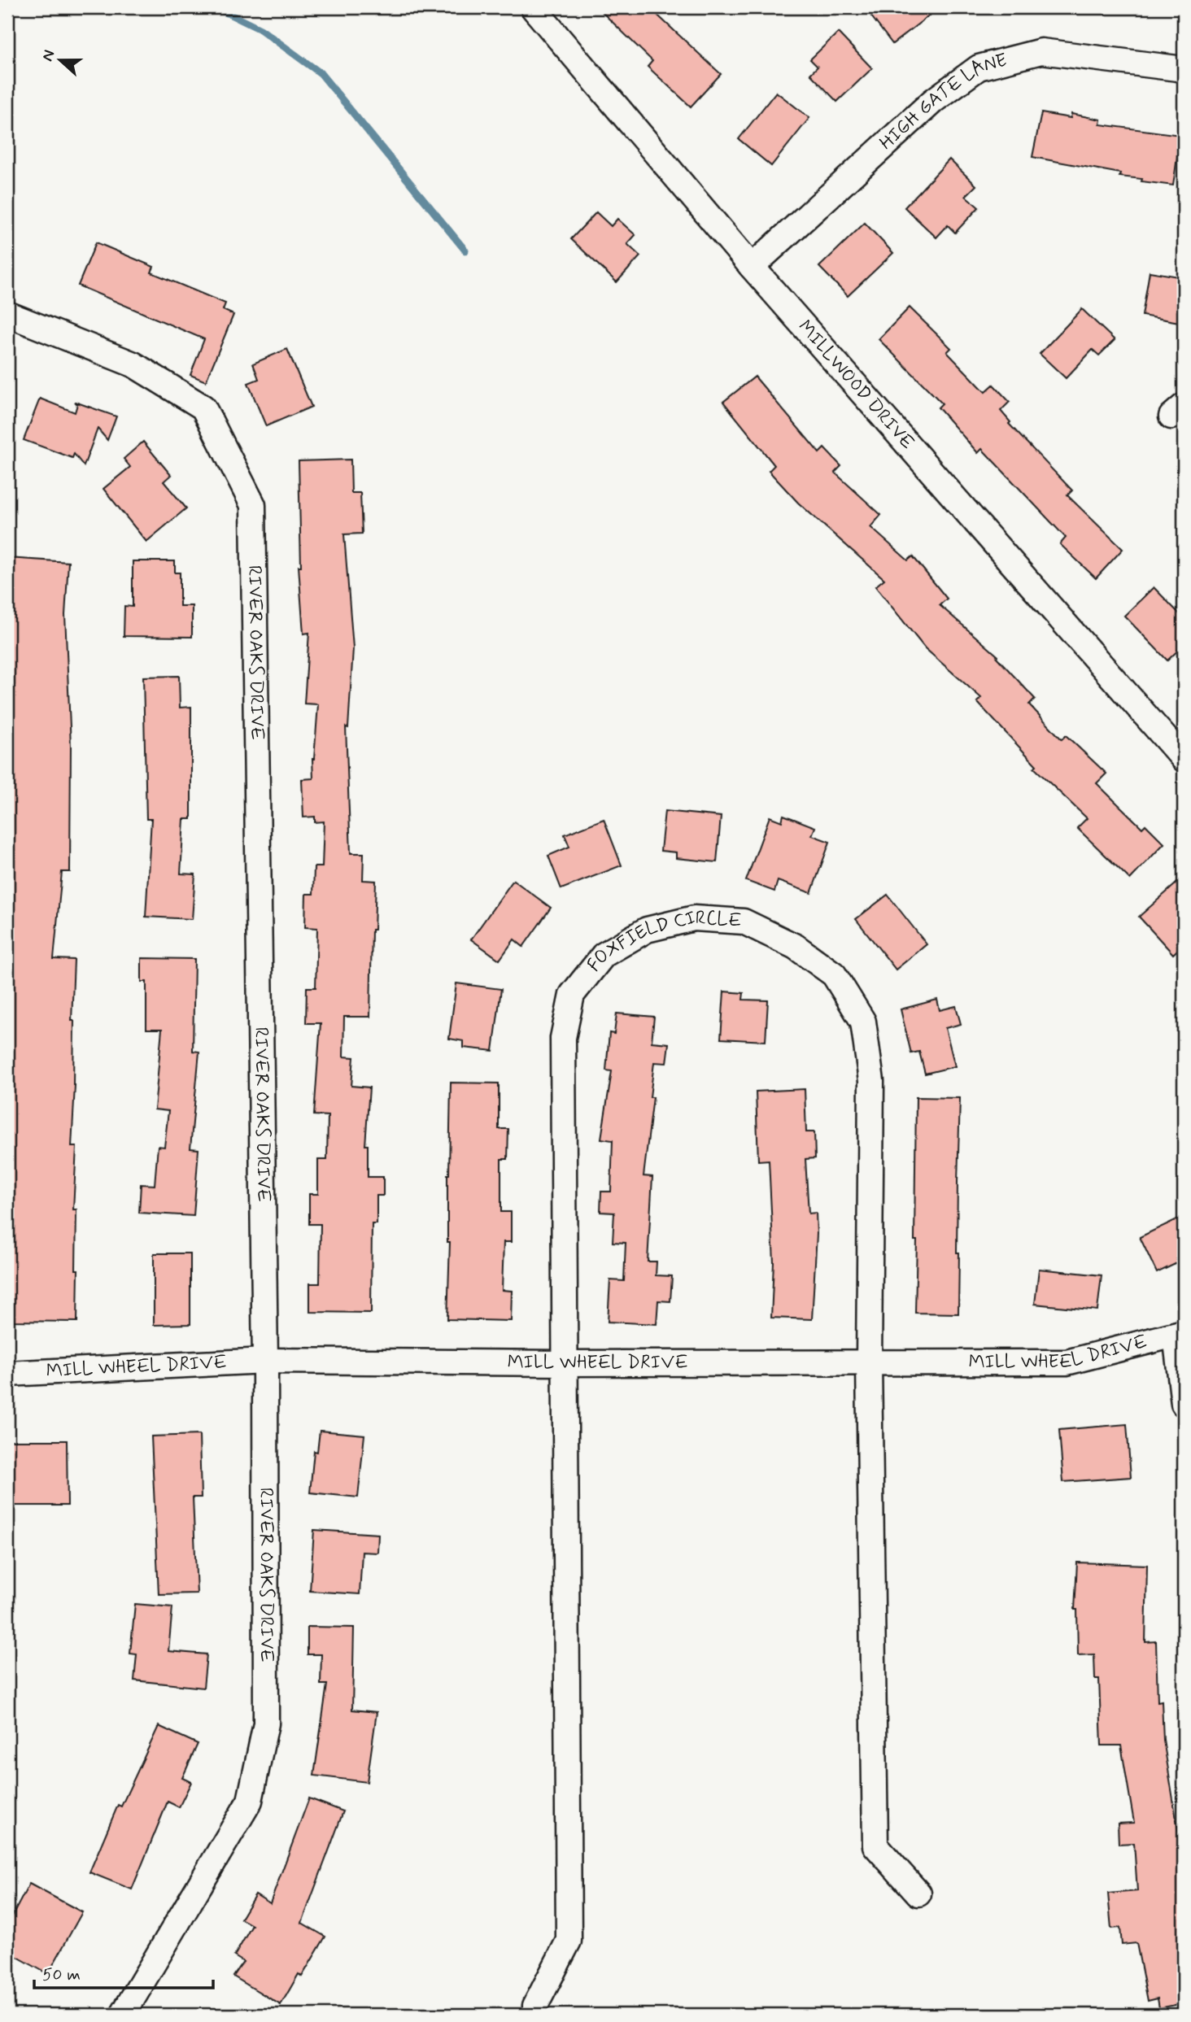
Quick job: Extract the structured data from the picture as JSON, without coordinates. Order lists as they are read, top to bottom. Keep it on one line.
{"streets":{"street":["HIGH GATE LANE","MILLWOOD DRIVE","RIVER OAKS DRIVE","FOXFIELD CIRCLE","MILL WHEEL DRIVE"]},"crossings":[["HIGH GATE LANE","MILLWOOD DRIVE"],["RIVER OAKS DRIVE","MILL WHEEL DRIVE"],["FOXFIELD CIRCLE","MILL WHEEL DRIVE"]],"scale_bar":"50 m","north":"left"}
